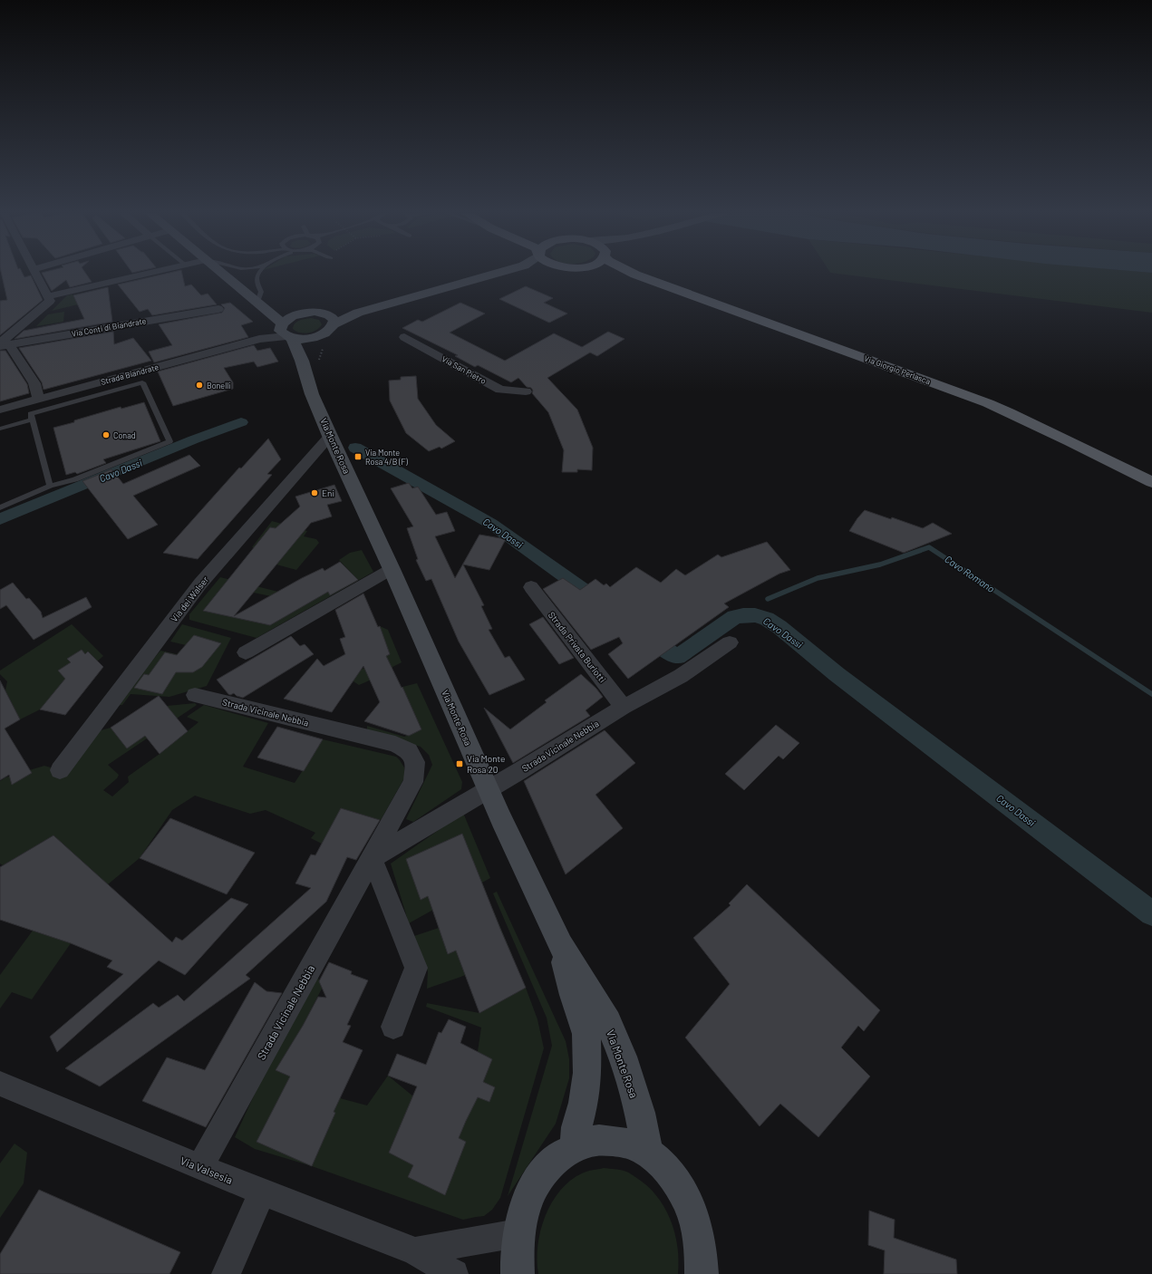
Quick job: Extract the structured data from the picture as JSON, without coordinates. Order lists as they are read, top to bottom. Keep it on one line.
{"streets":{"main road":["Via Giorgio Perlasca","Via Monte Rosa"],"street":["Via Conti di Biandrate","Via San Pietro","Strada Biandrate","Via dei Walser","Strada Privata Burlotti","Strada Vicinale Nebbia","Via Valsesia"]},"crossings":[["Strada Biandrate","Via Monte Rosa"],["Via Monte Rosa","Via dei Walser"],["Via Monte Rosa","Strada Vicinale Nebbia"],["Strada Privata Burlotti","Strada Vicinale Nebbia"],["Strada Vicinale Nebbia","Via Valsesia"]],"water":["Cavo Dassi","Cavo Romano"],"places":{"other":["Bonelli","Conad","Eni"],"transit":["Via Monte Rosa 4/B (F)","Via Monte Rosa 20"]}}
